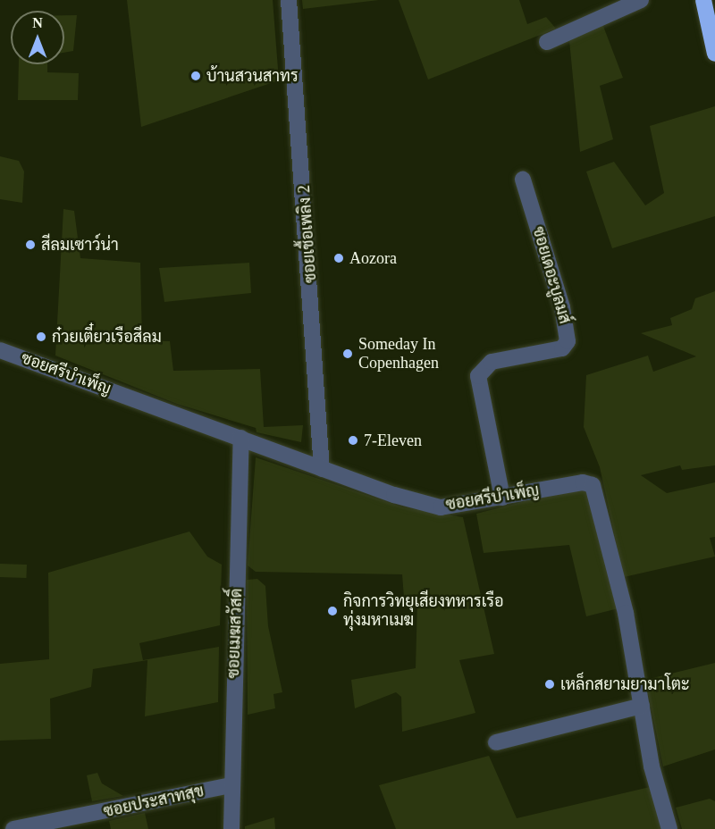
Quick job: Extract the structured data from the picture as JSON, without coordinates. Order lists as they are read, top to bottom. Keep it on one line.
{"streets":{"street":["ซอยเชื้อเพลิง 2","ซอยเดอะบูลมส์","ซอยศรีบำเพ็ญ","ซอยเมฆสวัสดิ์","ซอยประสาทสุข"]},"crossings":[["ซอยเชื้อเพลิง 2","ซอยศรีบำเพ็ญ"],["ซอยเดอะบูลมส์","ซอยศรีบำเพ็ญ"],["ซอยศรีบำเพ็ญ","ซอยเมฆสวัสดิ์"],["ซอยเมฆสวัสดิ์","ซอยประสาทสุข"]],"places":["บ้านสวนสาทร","สีลมเซาว์น่า","Aozora","ก๋วยเตี๋ยวเรือสีลม","Someday In Copenhagen","7-Eleven","กิจการวิทยุเสียงทหารเรือ ทุ่งมหาเมฆ","เหล็กสยามยามาโตะ"],"north":"top"}
